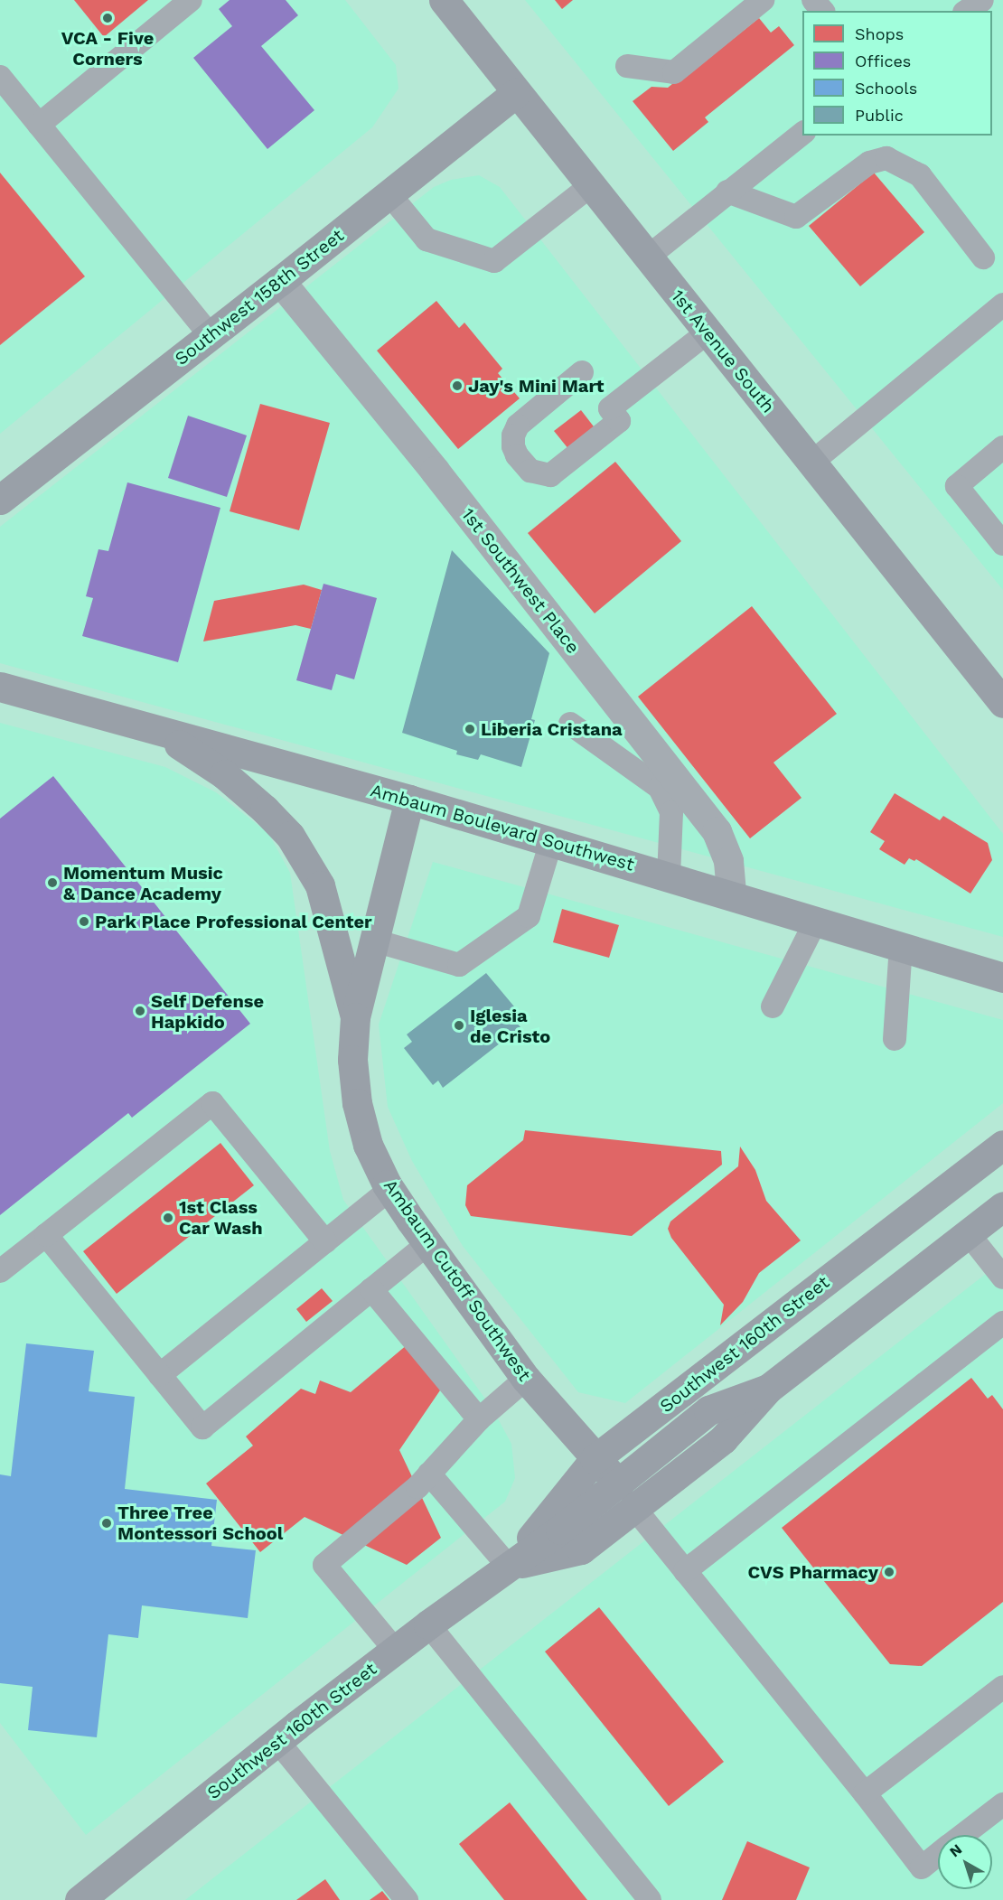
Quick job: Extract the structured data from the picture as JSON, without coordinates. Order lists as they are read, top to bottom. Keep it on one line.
{"streets":{"street":["Southwest 158th Street","1st Avenue South","1st Southwest Place","Ambaum Boulevard Southwest","Ambaum Cutoff Southwest","Southwest 160th Street"]},"crossings":[["Southwest 158th Street","1st Avenue South"],["Southwest 158th Street","1st Southwest Place"],["1st Southwest Place","Ambaum Boulevard Southwest"],["Ambaum Boulevard Southwest","Ambaum Cutoff Southwest"],["Ambaum Cutoff Southwest","Southwest 160th Street"]],"places":["VCA - Five Corners","Jay's Mini Mart","Liberia Cristana","Momentum Music & Dance Academy","Park Place Professional Center","Self Defense Hapkido","Iglesia de Cristo","1st Class Car Wash","Three Tree Montessori School","CVS Pharmacy"],"legend":["Shops","Offices","Schools","Public"],"north":"top left"}
